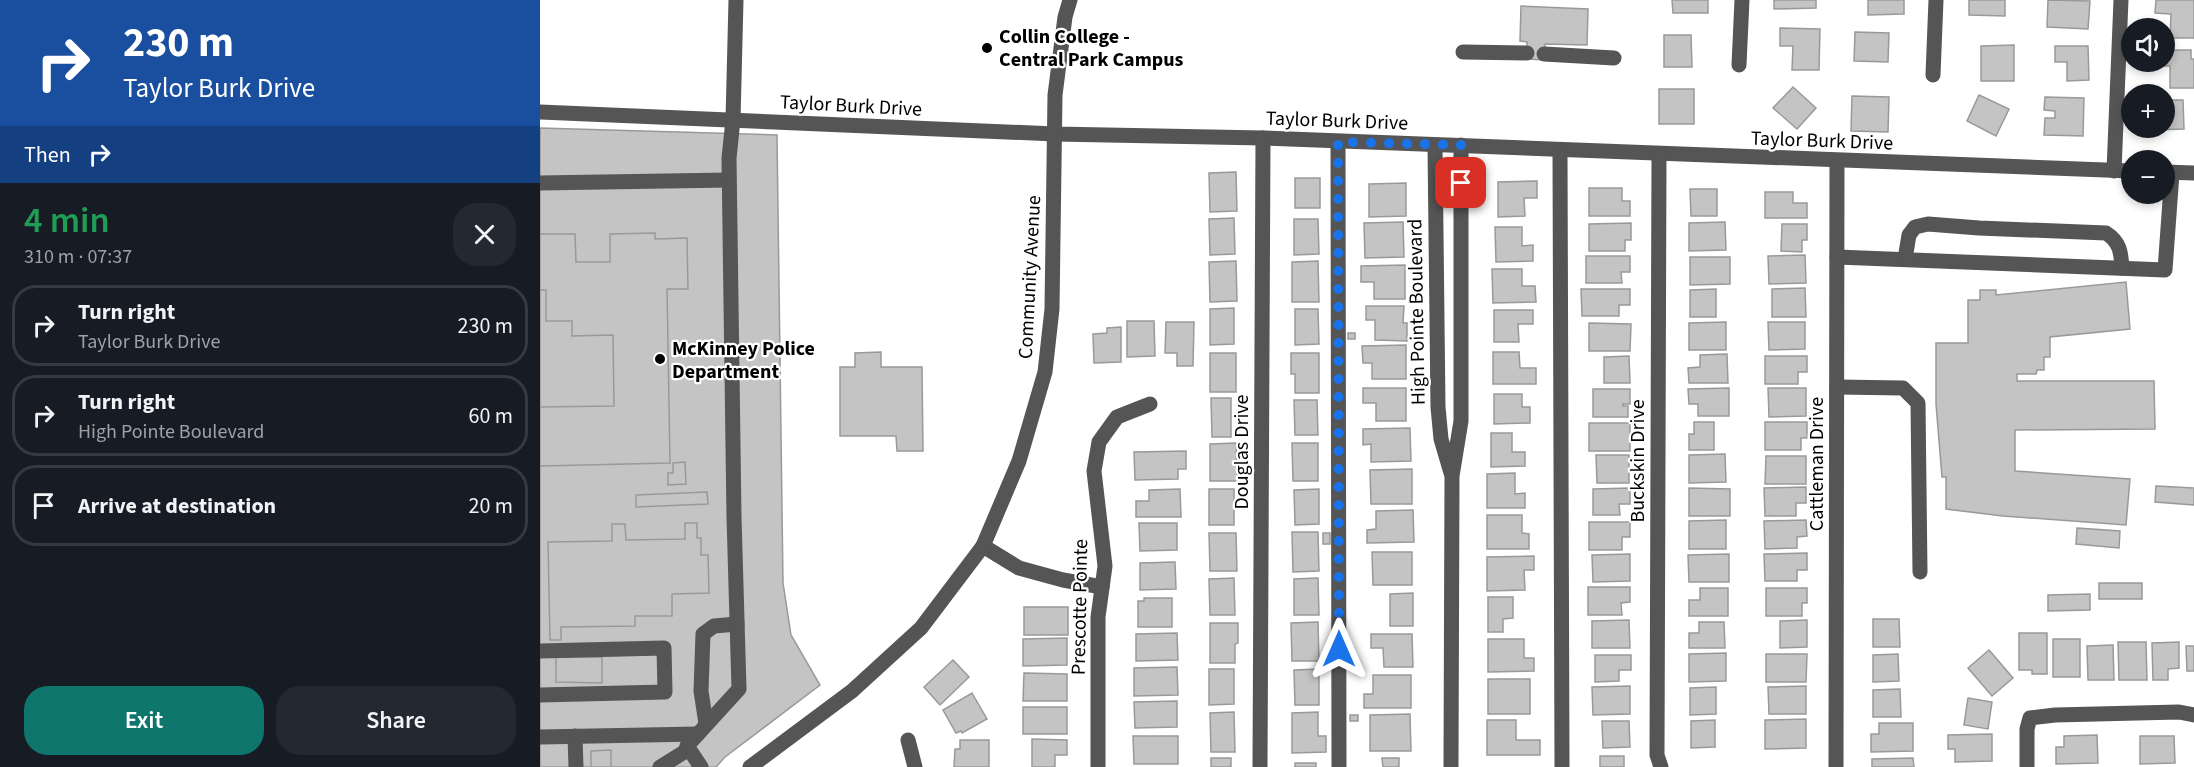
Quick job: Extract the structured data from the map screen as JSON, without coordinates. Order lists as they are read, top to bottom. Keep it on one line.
{"streets":{"street":["Taylor Burk Drive","Community Avenue","High Pointe Boulevard","Douglas Drive","Buckskin Drive","Cattleman Drive","Prescotte Pointe"]},"crossings":[["Taylor Burk Drive","Community Avenue"],["Taylor Burk Drive","High Pointe Boulevard"],["Taylor Burk Drive","Douglas Drive"],["Taylor Burk Drive","Buckskin Drive"],["Taylor Burk Drive","Cattleman Drive"]],"places":["Collin College - Central Park Campus","McKinney Police Department"],"page":{"turn":["230 m","Taylor Burk Drive"],"map_buttons":["+","−"],"then":"Then","heading":["4 min","310 m · 07:37"],"list":[{"name":"Turn right","note":"Taylor Burk Drive","value":"230 m"},{"name":"Turn right","note":"High Pointe Boulevard","value":"60 m"},{"name":"Arrive at destination","value":"20 m"}],"buttons":["Exit","Share"]}}
